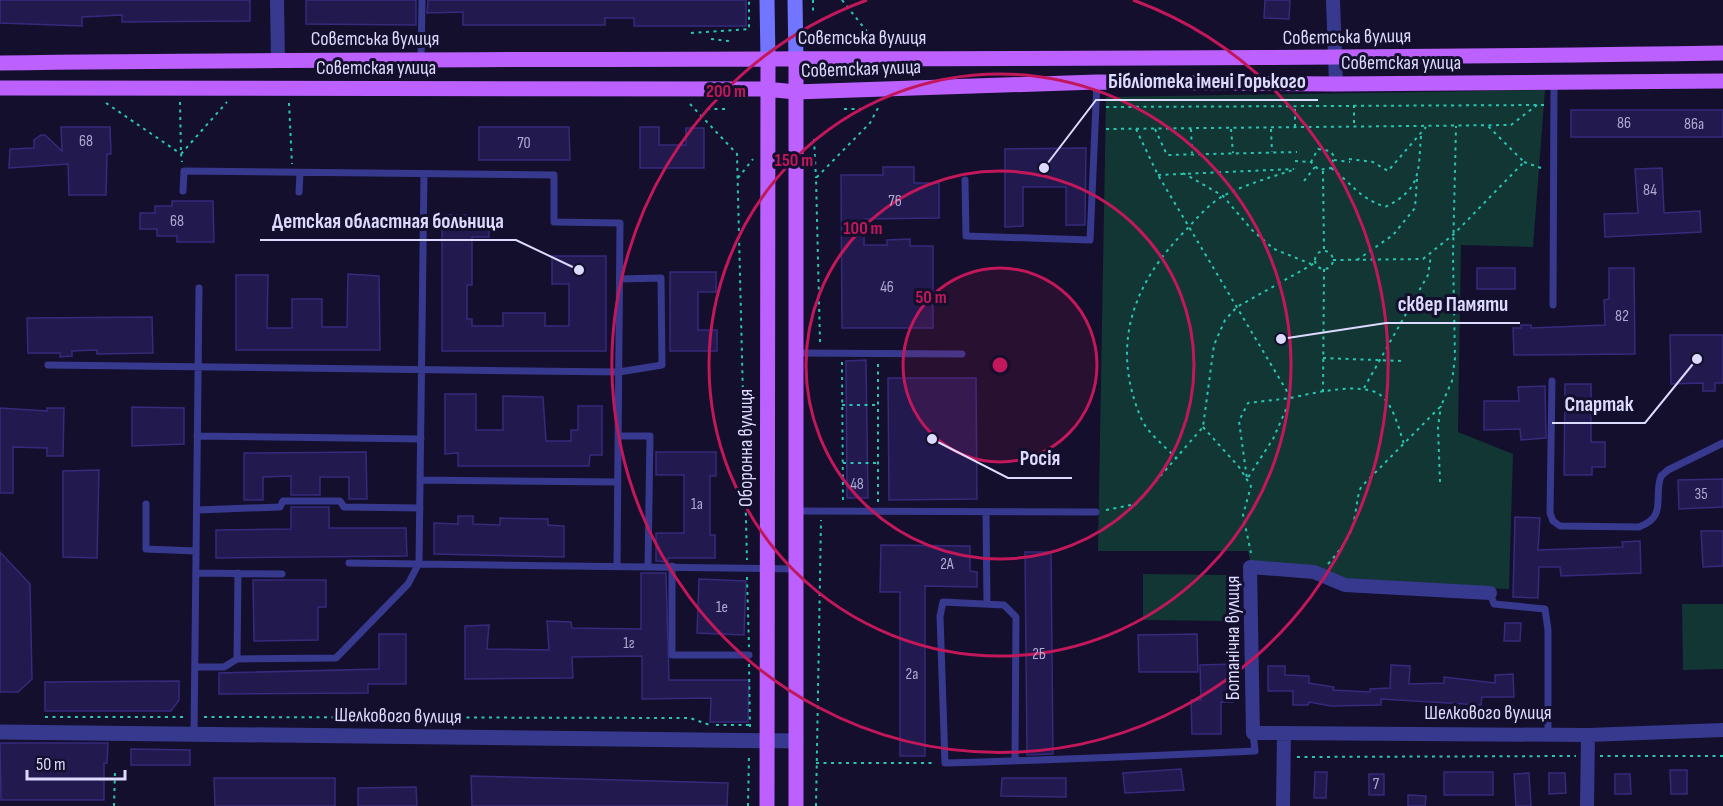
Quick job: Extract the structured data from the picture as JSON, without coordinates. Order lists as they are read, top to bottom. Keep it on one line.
{"streets":{"main road":["Совєтська вулиця","Советская улица","Оборонна вулиця"],"street":["Ботанічна вулиця","Шелкового вулиця"]},"crossings":[["Совєтська вулиця","Оборонна вулиця"],["Советская улица","Оборонна вулиця"],["Оборонна вулиця","Шелкового вулиця"],["Ботанічна вулиця","Шелкового вулиця"]],"places":["Бібліотека імені Горького","Детская областная больница","сквер Памяти","Спартак","Росія"],"house_numbers":["86","86а","68","70","84","76","68","46","82","48","35","1а","2А","1е","1г","2Б","2а","7"],"scale_bar":"50 m","rings":["200 m","150 m","100 m","50 m"]}
